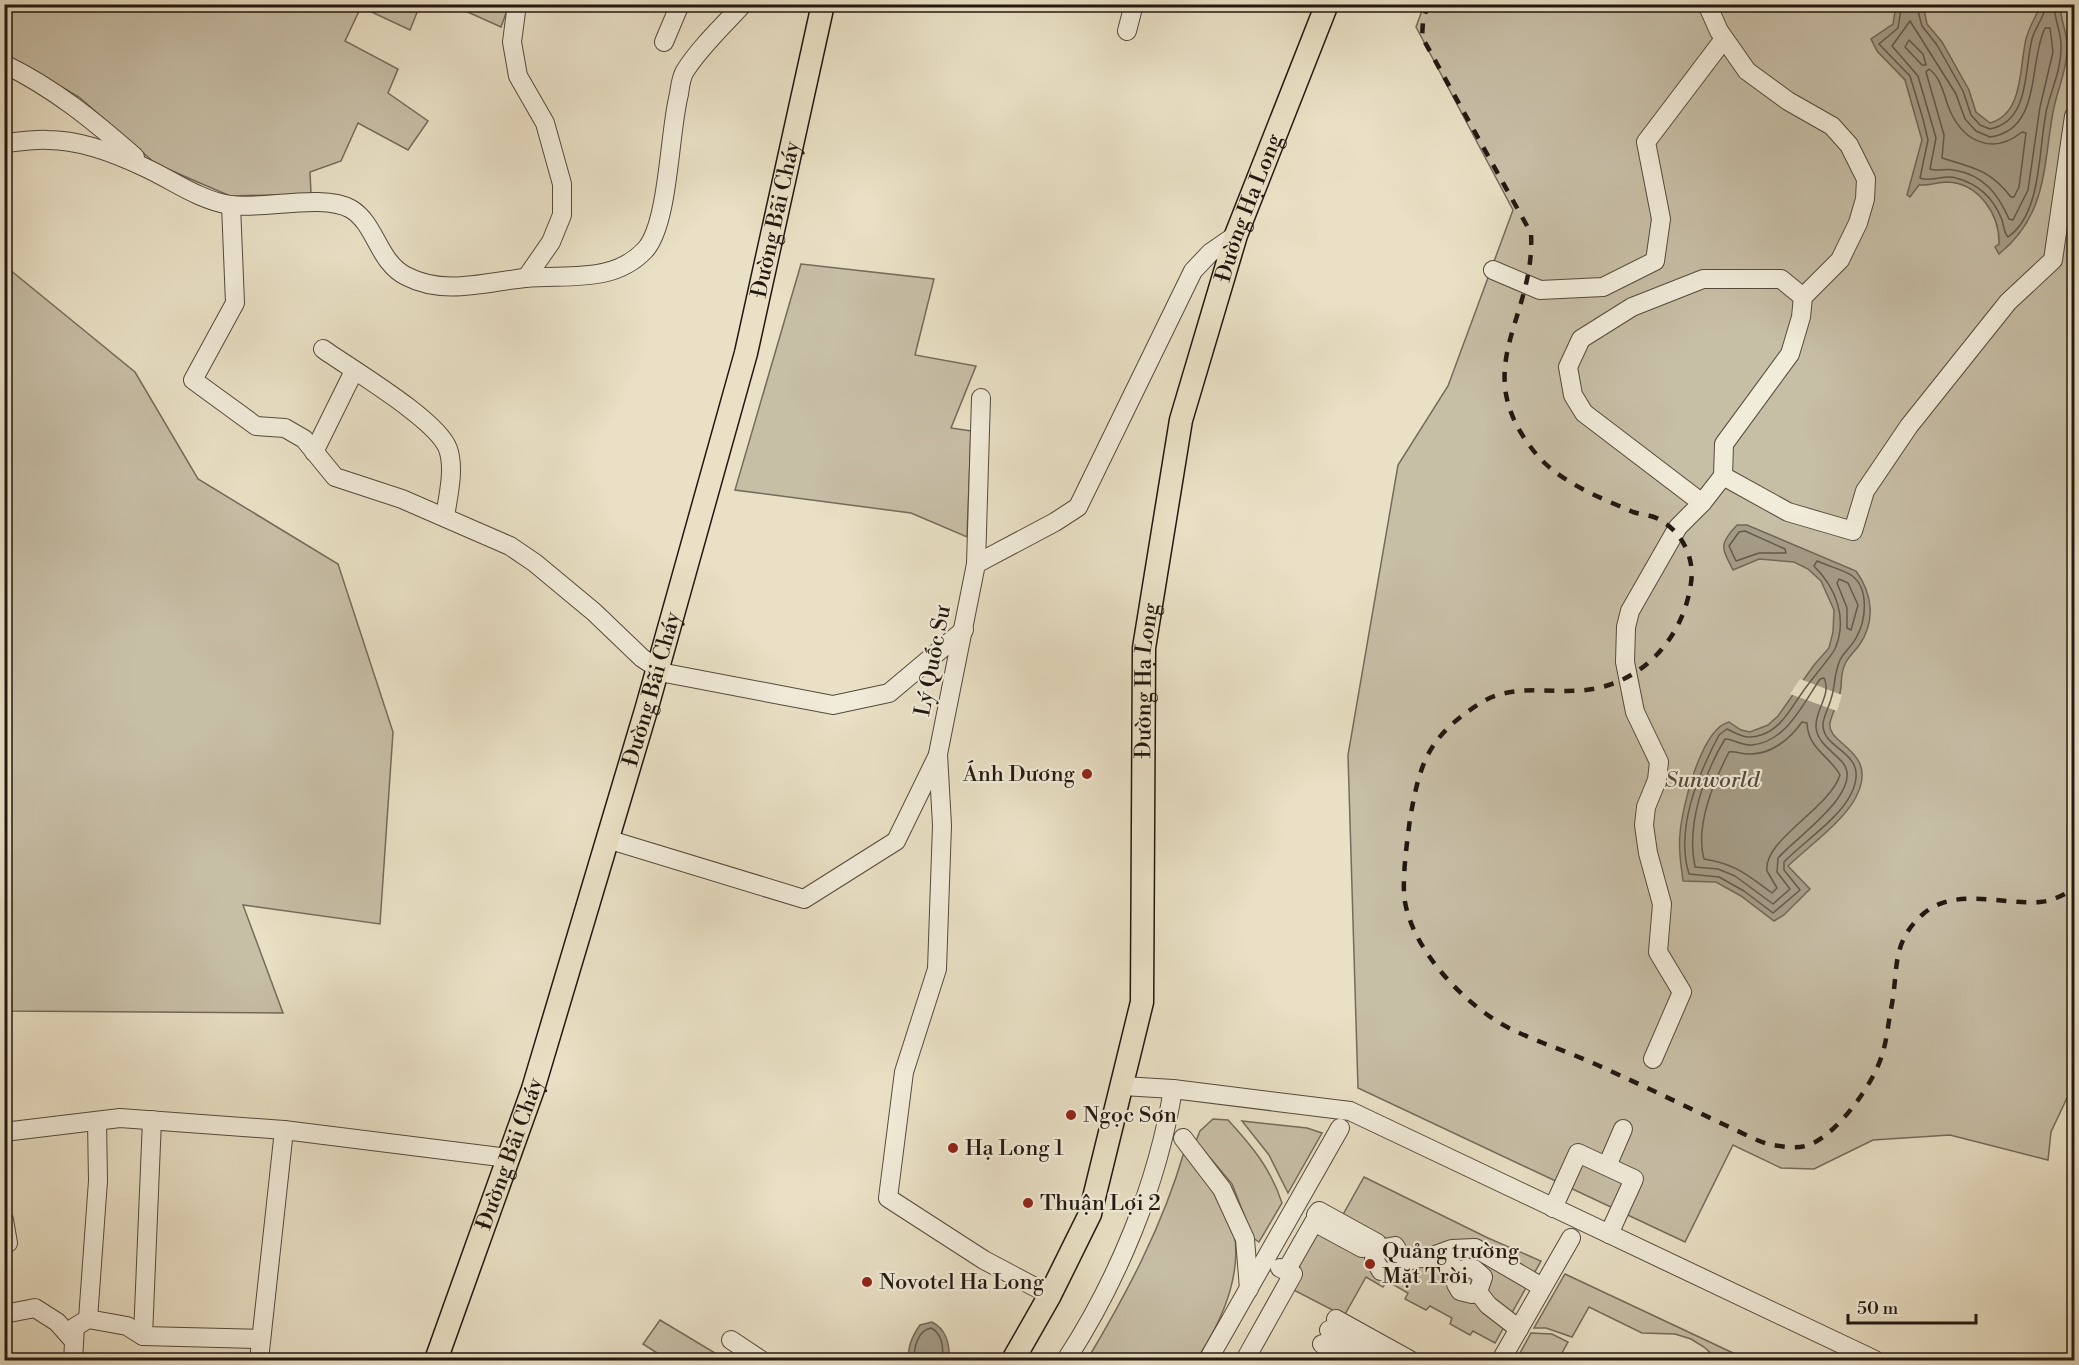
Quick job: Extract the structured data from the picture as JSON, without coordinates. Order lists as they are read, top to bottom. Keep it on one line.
{"streets":{"main road":["Đường Hạ Long","Đường Bãi Cháy"],"street":["Lý Quốc Sư"]},"crossings":[["Đường Hạ Long","Lý Quốc Sư"]],"parks":["Sunworld"],"places":["Ánh Dương","Ngọc Sơn","Hạ Long 1","Thuận Lợi 2","Quảng trường Mặt Trời","Novotel Ha Long"],"scale_bar":"50 m"}
